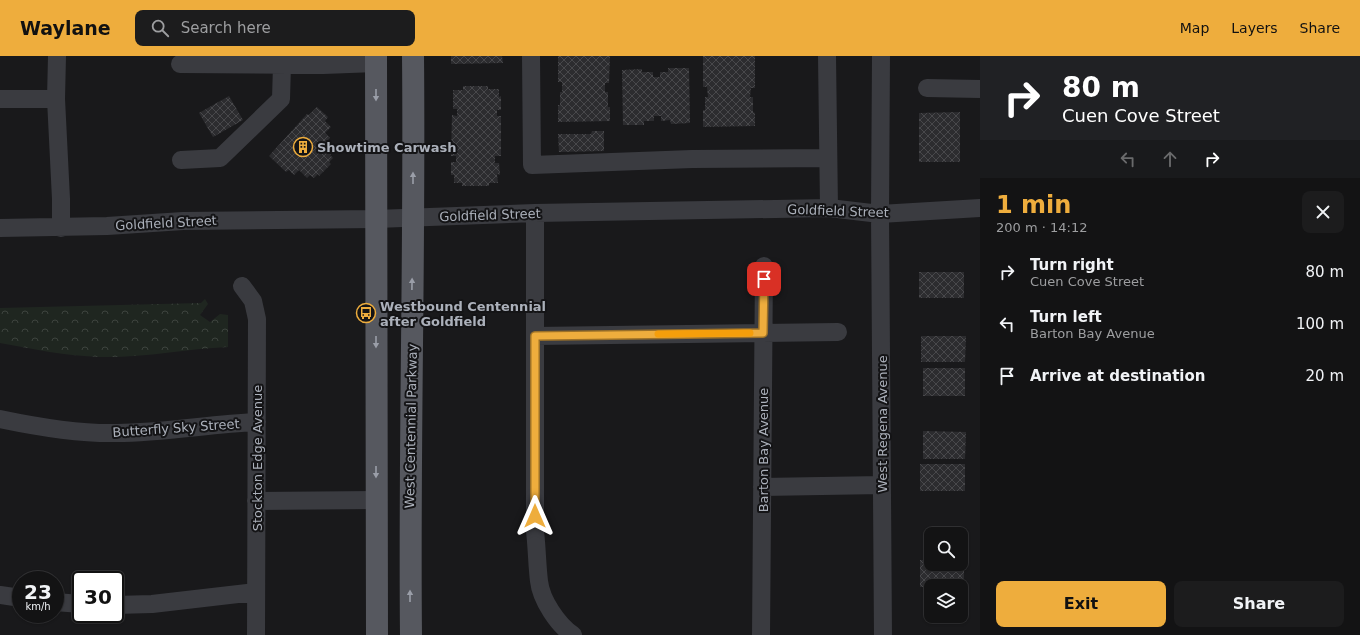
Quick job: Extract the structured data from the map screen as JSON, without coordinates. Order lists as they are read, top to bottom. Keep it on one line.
{"streets":{"main road":["West Centennial Parkway"],"street":["Goldfield Street","West Regena Avenue","Butterfly Sky Street","Barton Bay Avenue","Stockton Edge Avenue"]},"crossings":[["Goldfield Street","West Regena Avenue"],["Goldfield Street","West Centennial Parkway"],["Butterfly Sky Street","Stockton Edge Avenue"]],"places":{"building":["Showtime Carwash"],"bus stop":["Westbound Centennial after Goldfield"]},"page":{"header":"Waylane","search":"Search here","nav":["Map","Layers","Share"],"turn":["80 m","Cuen Cove Street"],"heading":["1 min","200 m · 14:12"],"list":[{"name":"Turn right","note":"Cuen Cove Street","value":"80 m"},{"name":"Turn left","note":"Barton Bay Avenue","value":"100 m"},{"name":"Arrive at destination","value":"20 m"}],"speed":"23 km/h","limit":"30","buttons":["Exit","Share"]}}
